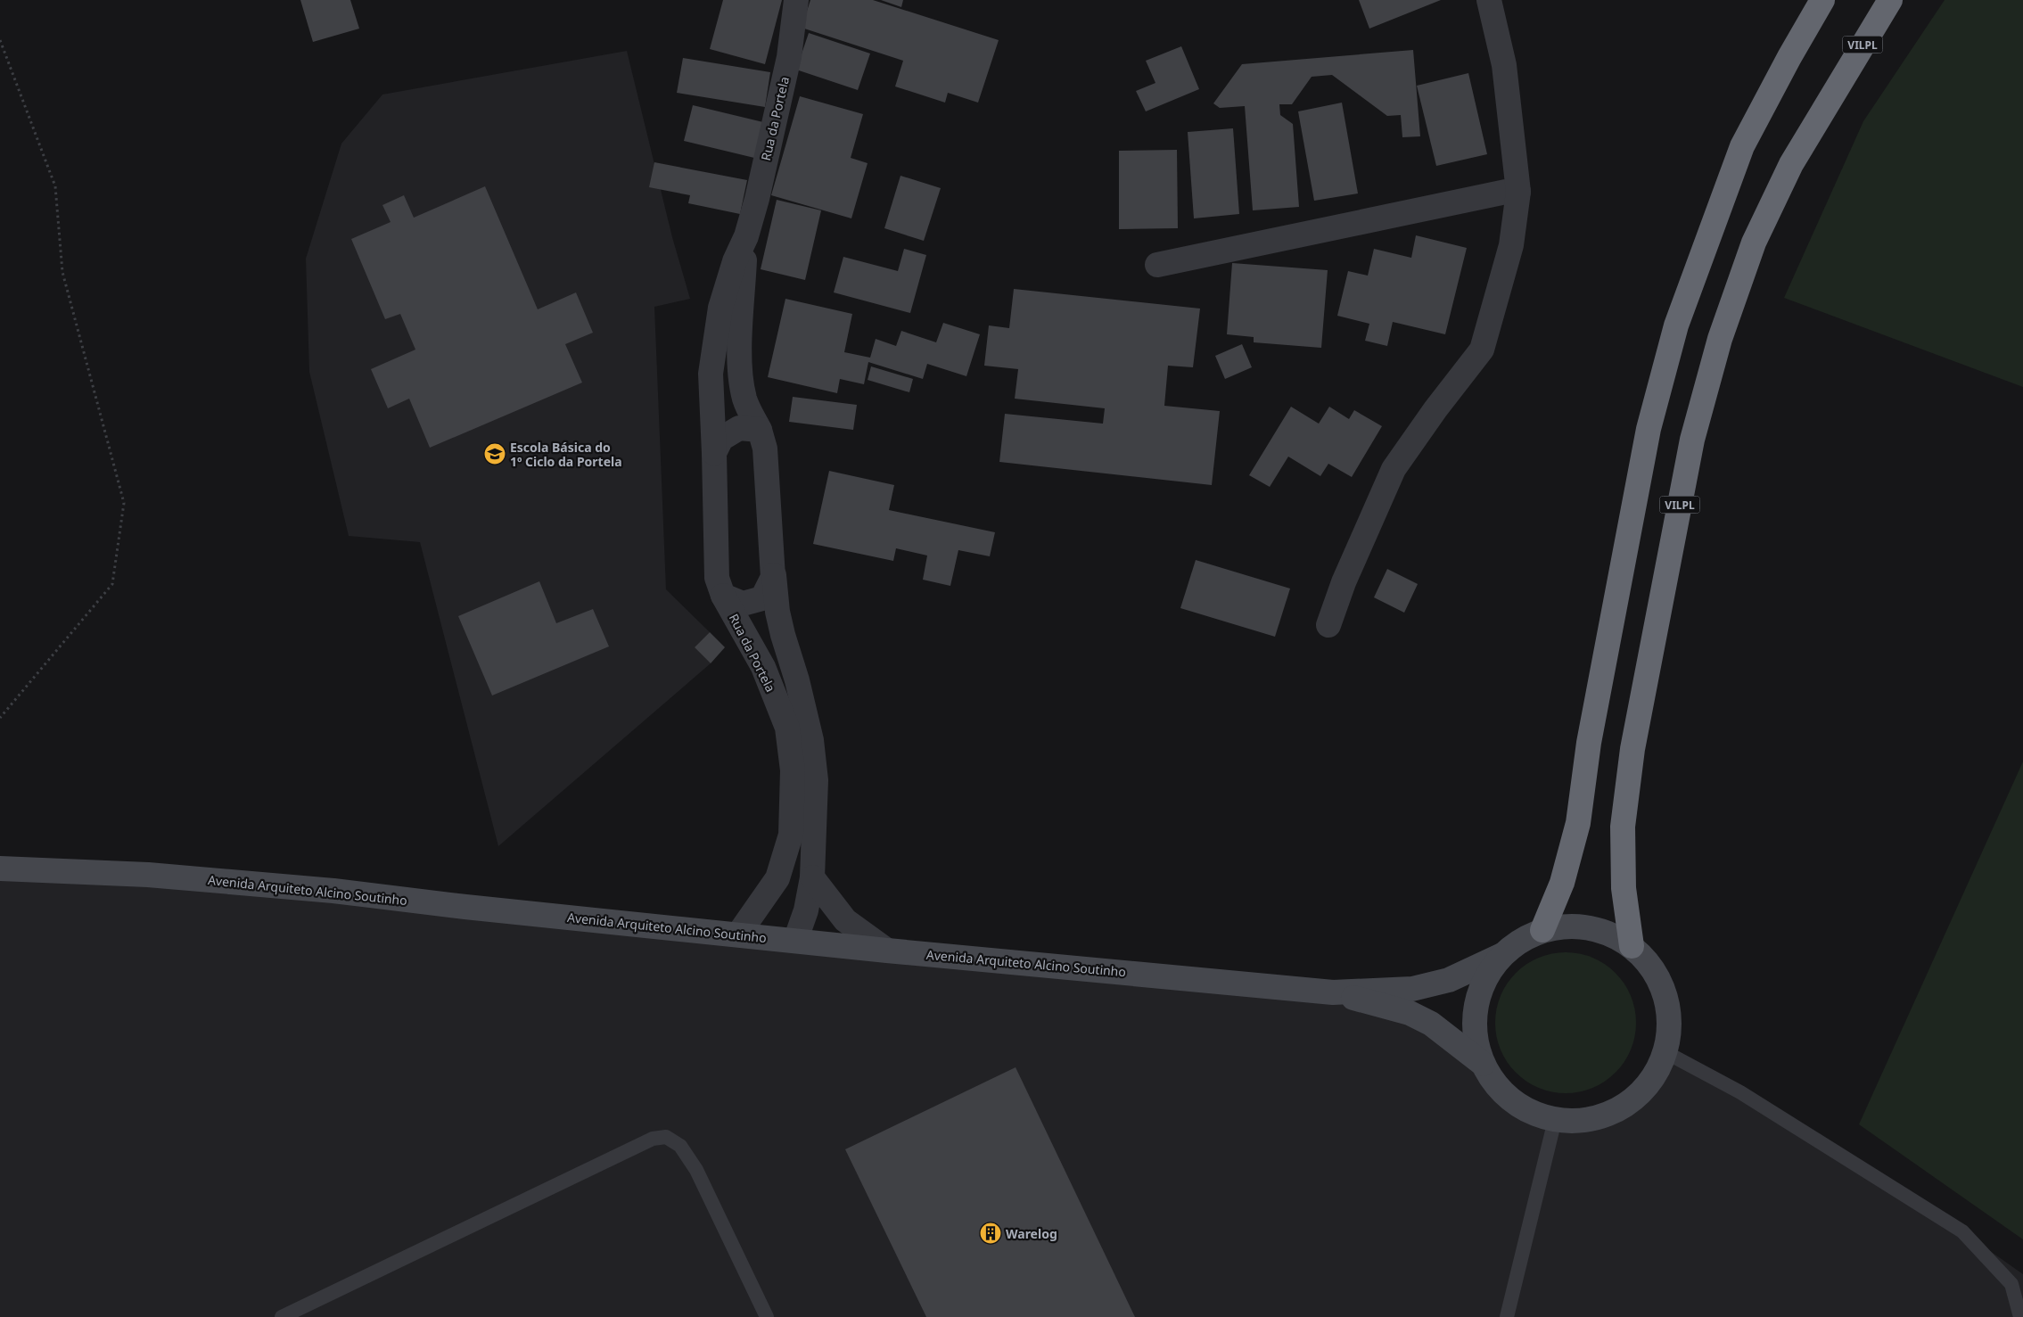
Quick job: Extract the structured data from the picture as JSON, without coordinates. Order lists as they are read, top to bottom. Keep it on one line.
{"streets":{"highway":["VILPL"],"main road":["Avenida Arquiteto Alcino Soutinho"],"street":["Rua da Portela"]},"crossings":[["Rua da Portela","Avenida Arquiteto Alcino Soutinho"]],"places":{"school or university":["Escola Básica do 1º Ciclo da Portela"],"building":["Warelog"]}}
